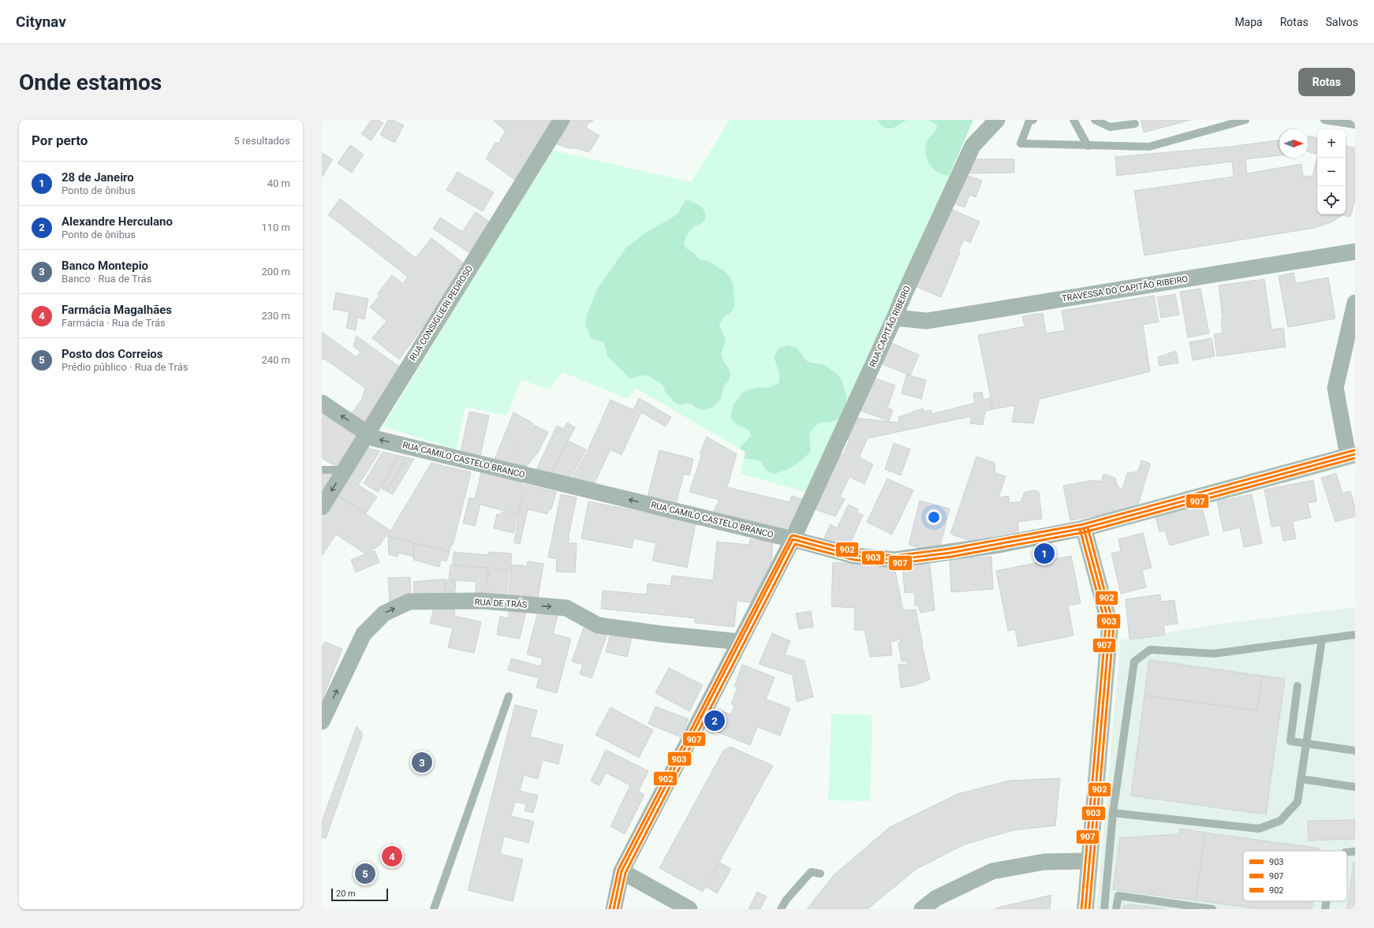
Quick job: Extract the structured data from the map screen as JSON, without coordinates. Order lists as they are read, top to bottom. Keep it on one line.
{"streets":{"street":["TRAVESSA DO CAPITÃO RIBEIRO","RUA CONSIGLIERI PEDROSO","RUA CAPITÃO RIBEIRO","RUA CAMILO CASTELO BRANCO","RUA DE TRÁS"]},"crossings":[["TRAVESSA DO CAPITÃO RIBEIRO","RUA CAPITÃO RIBEIRO"],["RUA CONSIGLIERI PEDROSO","RUA CAMILO CASTELO BRANCO"],["RUA CAPITÃO RIBEIRO","RUA CAMILO CASTELO BRANCO"],["RUA CAPITÃO RIBEIRO","RUA DE TRÁS"]],"one_way":["RUA CAMILO CASTELO BRANCO","RUA DE TRÁS"],"lines":["transit line 902","transit line 903","transit line 907"],"legend":["903","907","902"],"scale_bar":"20 m","north":"right","page":{"header":"Citynav","nav":["Mapa","Rotas","Salvos"],"buttons":"Rotas","title":"Onde estamos","heading":["Por perto","5 resultados"],"map_buttons":["+","−"],"list":[{"mark":"1","name":"28 de Janeiro","note":"Ponto de ônibus","value":"40 m"},{"mark":"2","name":"Alexandre Herculano","note":"Ponto de ônibus","value":"110 m"},{"mark":"3","name":"Banco Montepio","note":"Banco · Rua de Trás","value":"200 m"},{"mark":"4","name":"Farmácia Magalhães","note":"Farmácia · Rua de Trás","value":"230 m"},{"mark":"5","name":"Posto dos Correios","note":"Prédio público · Rua de Trás","value":"240 m"}],"pins":["1","2","3","4","5"],"scale":"20 m"}}
